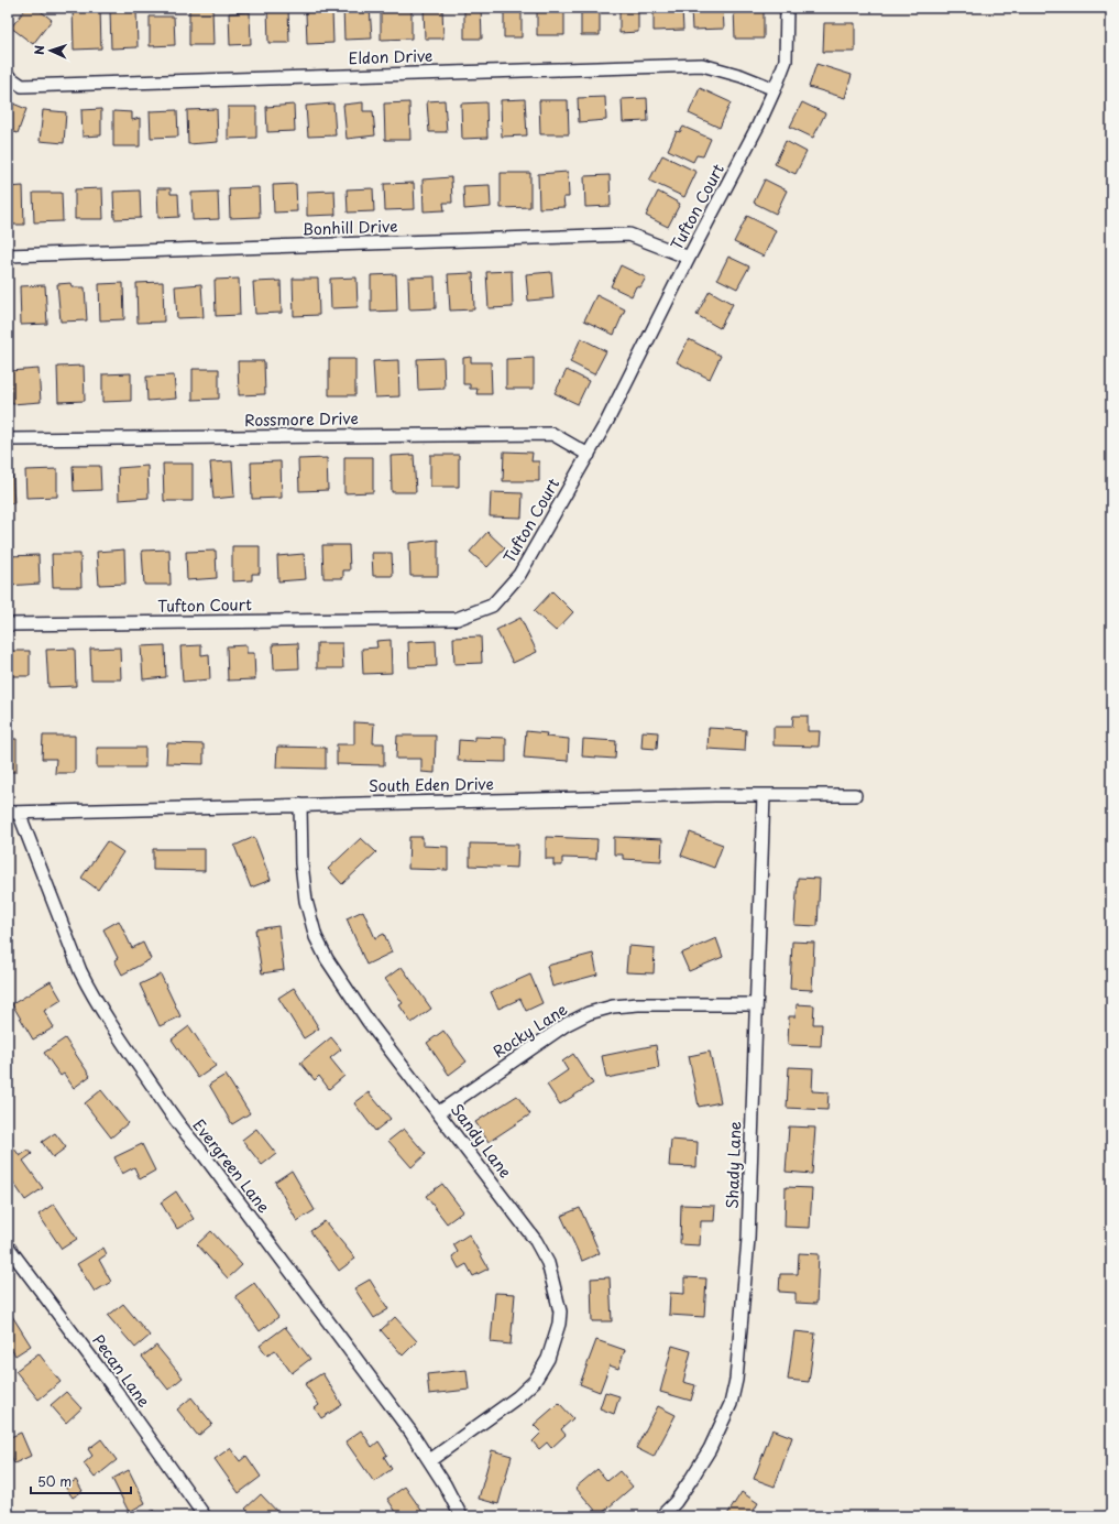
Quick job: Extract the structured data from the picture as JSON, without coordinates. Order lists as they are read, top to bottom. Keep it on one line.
{"streets":{"street":["Eldon Drive","Tufton Court","Bonhill Drive","Rossmore Drive","South Eden Drive","Rocky Lane","Sandy Lane","Shady Lane","Evergreen Lane","Pecan Lane"]},"crossings":[["Eldon Drive","Tufton Court"],["Tufton Court","Bonhill Drive"],["Tufton Court","Rossmore Drive"],["South Eden Drive","Sandy Lane"],["South Eden Drive","Shady Lane"],["South Eden Drive","Evergreen Lane"],["Rocky Lane","Sandy Lane"],["Rocky Lane","Shady Lane"],["Sandy Lane","Evergreen Lane"]],"scale_bar":"50 m","north":"left"}
